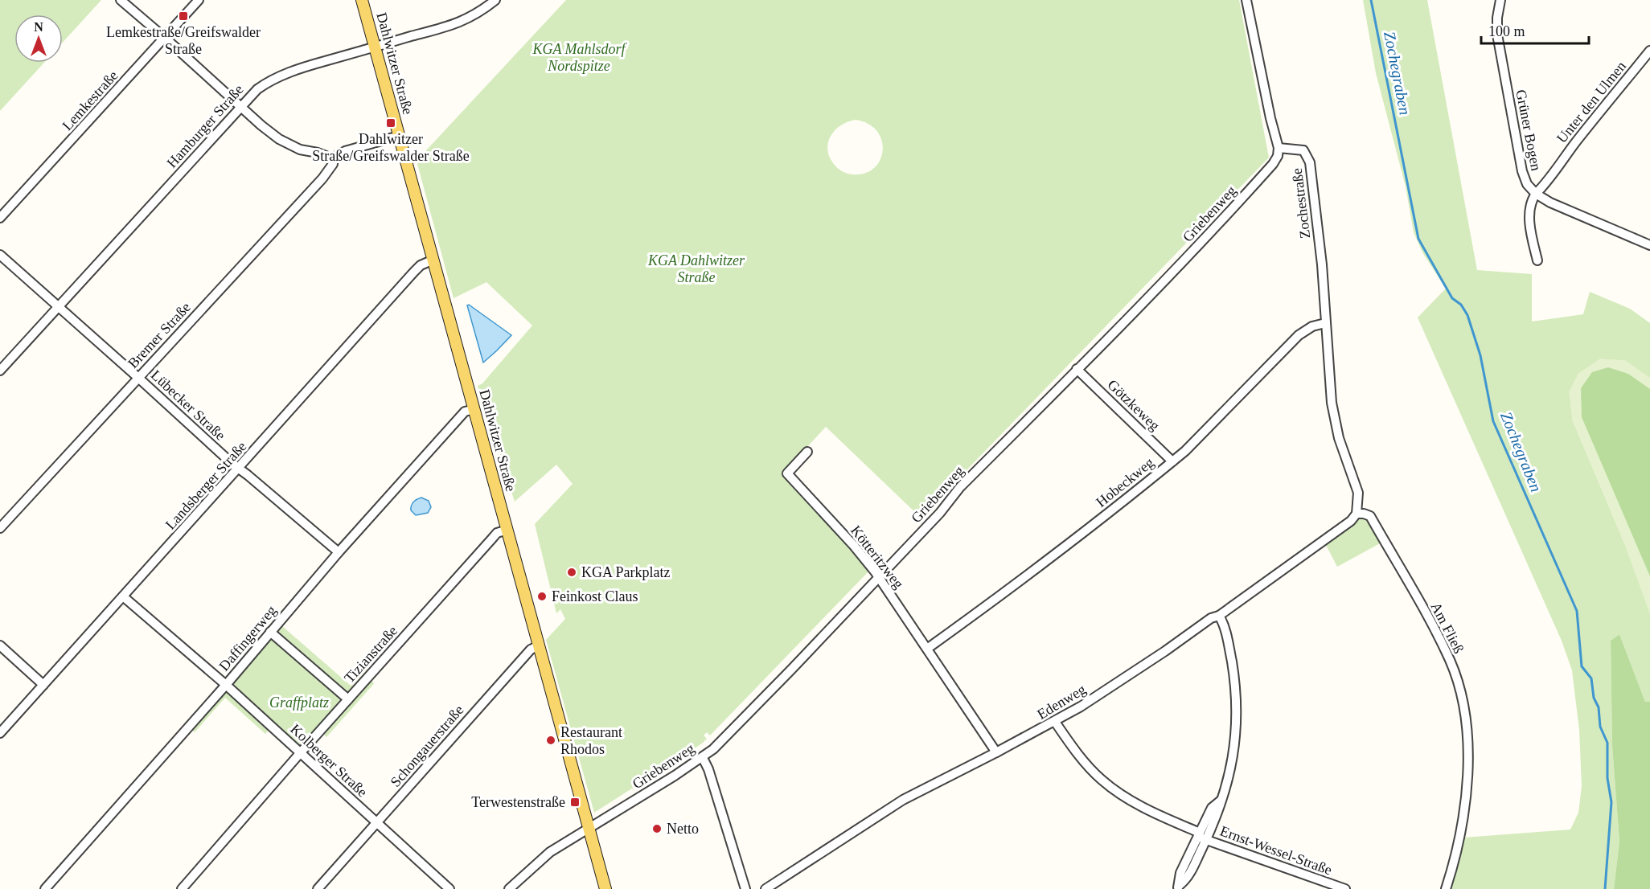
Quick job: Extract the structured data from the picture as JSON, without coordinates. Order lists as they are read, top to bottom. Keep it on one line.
{"streets":{"main road":["Dahlwitzer Straße"],"street":["Lemkestraße","Unter den Ulmen","Hamburger Straße","Grüner Bogen","Zochestraße","Griebenweg","Bremer Straße","Lübecker Straße","Götzkeweg","Hobeckweg","Landsberger Straße","Kötteritzweg","Am Fließ","Daffingerweg","Tizianstraße","Edenweg","Schongauerstraße","Kolberger Straße","Ernst-Wessel-Straße"]},"crossings":[["Dahlwitzer Straße","Hamburger Straße"],["Dahlwitzer Straße","Griebenweg"],["Dahlwitzer Straße","Landsberger Straße"],["Dahlwitzer Straße","Daffingerweg"],["Dahlwitzer Straße","Tizianstraße"],["Dahlwitzer Straße","Schongauerstraße"],["Unter den Ulmen","Grüner Bogen"],["Hamburger Straße","Lübecker Straße"],["Zochestraße","Griebenweg"],["Zochestraße","Hobeckweg"],["Zochestraße","Am Fließ"],["Zochestraße","Edenweg"],["Griebenweg","Götzkeweg"],["Griebenweg","Kötteritzweg"],["Bremer Straße","Lübecker Straße"],["Lübecker Straße","Landsberger Straße"],["Lübecker Straße","Daffingerweg"],["Götzkeweg","Hobeckweg"],["Hobeckweg","Kötteritzweg"],["Landsberger Straße","Kolberger Straße"],["Kötteritzweg","Edenweg"],["Am Fließ","Edenweg"],["Daffingerweg","Kolberger Straße"],["Tizianstraße","Kolberger Straße"],["Edenweg","Ernst-Wessel-Straße"],["Schongauerstraße","Kolberger Straße"]],"water":["Zochegraben"],"parks":["KGA Mahlsdorf Nordspitze","KGA Dahlwitzer Straße","Graffplatz"],"places":{"transit":["Lemkestraße/Greifswalder Straße","Dahlwitzer Straße/Greifswalder Straße","Terwestenstraße"],"other":["KGA Parkplatz","Feinkost Claus","Restaurant Rhodos","Netto"]},"scale_bar":"100 m","north":"top"}
